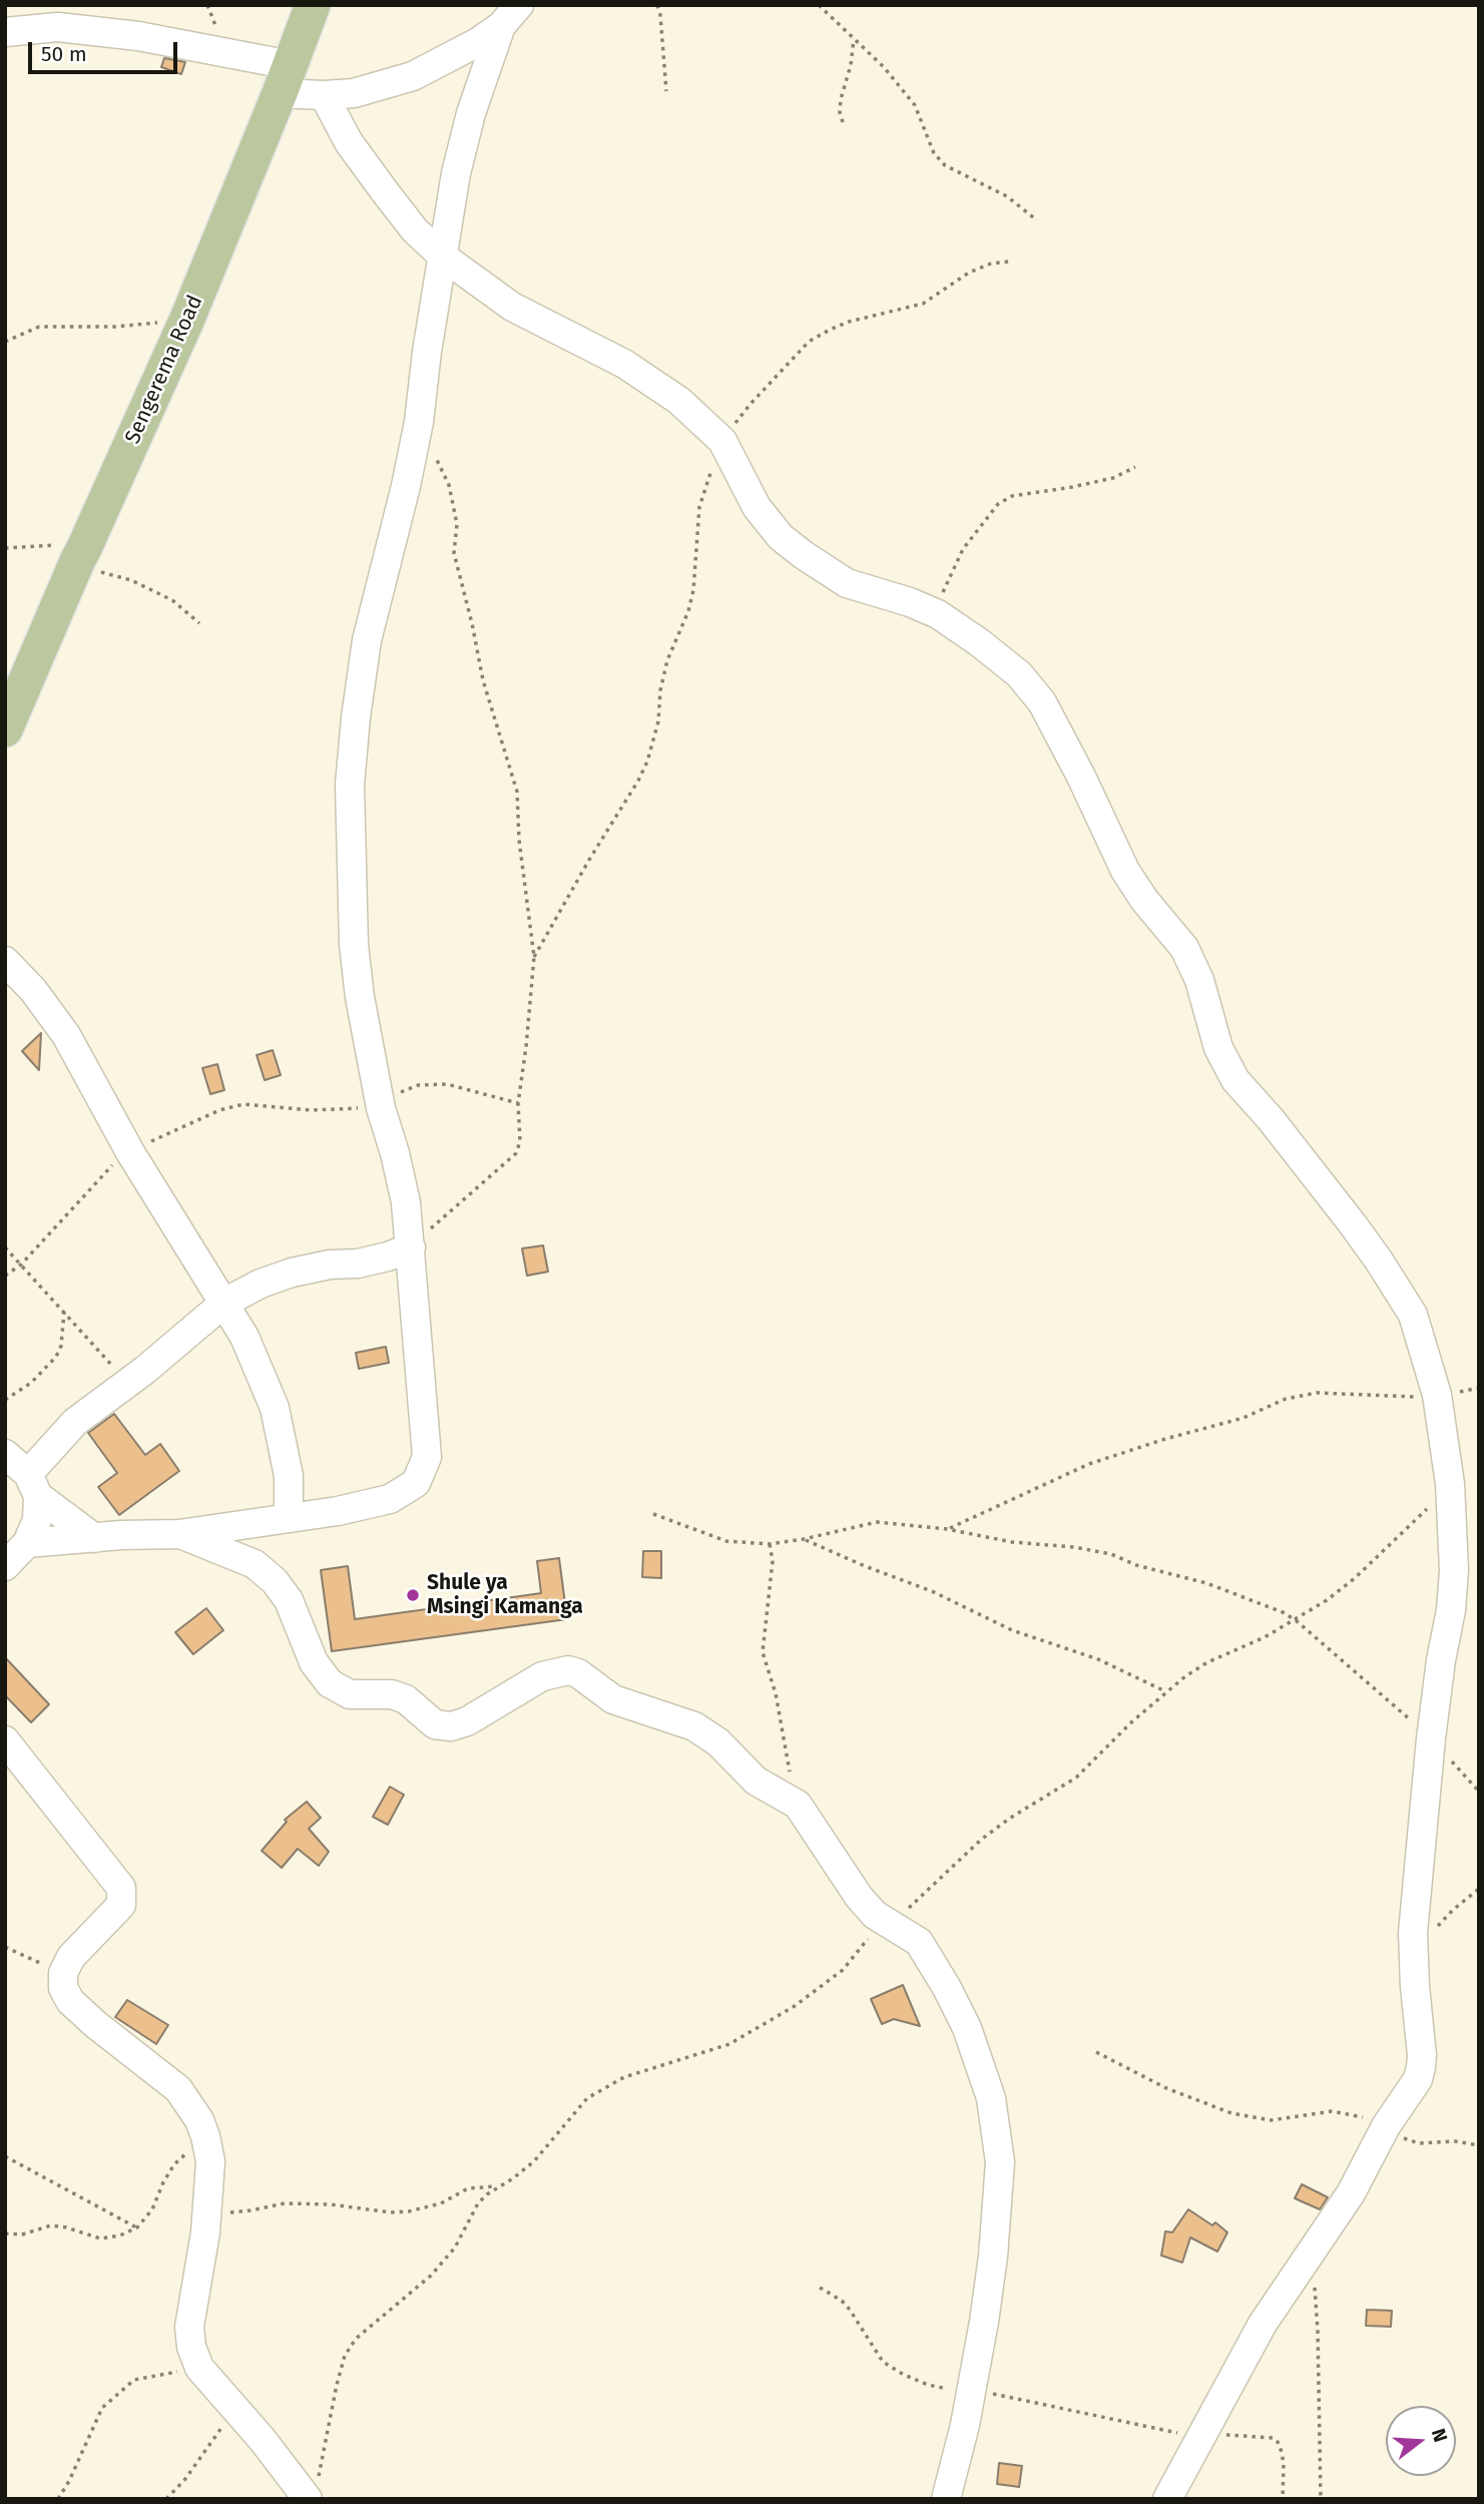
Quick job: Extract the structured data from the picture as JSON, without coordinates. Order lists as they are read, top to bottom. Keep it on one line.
{"streets":{"main road":["Sengerema Road"]},"places":["Shule ya Msingi Kamanga"],"scale_bar":"50 m","north":"right"}
